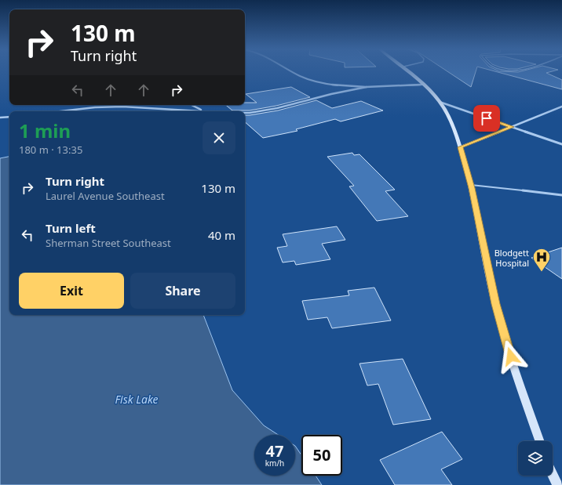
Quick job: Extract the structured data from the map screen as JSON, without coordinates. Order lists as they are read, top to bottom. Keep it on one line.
{"water":["Fisk Lake"],"places":{"hospital":["Blodgett Hospital"]},"page":{"turn":["130 m","Turn right"],"heading":["1 min","180 m · 13:35"],"list":[{"name":"Turn right","note":"Laurel Avenue Southeast","value":"130 m"},{"name":"Turn left","note":"Sherman Street Southeast","value":"40 m"}],"buttons":["Exit","Share"],"speed":"47 km/h","limit":"50"}}
